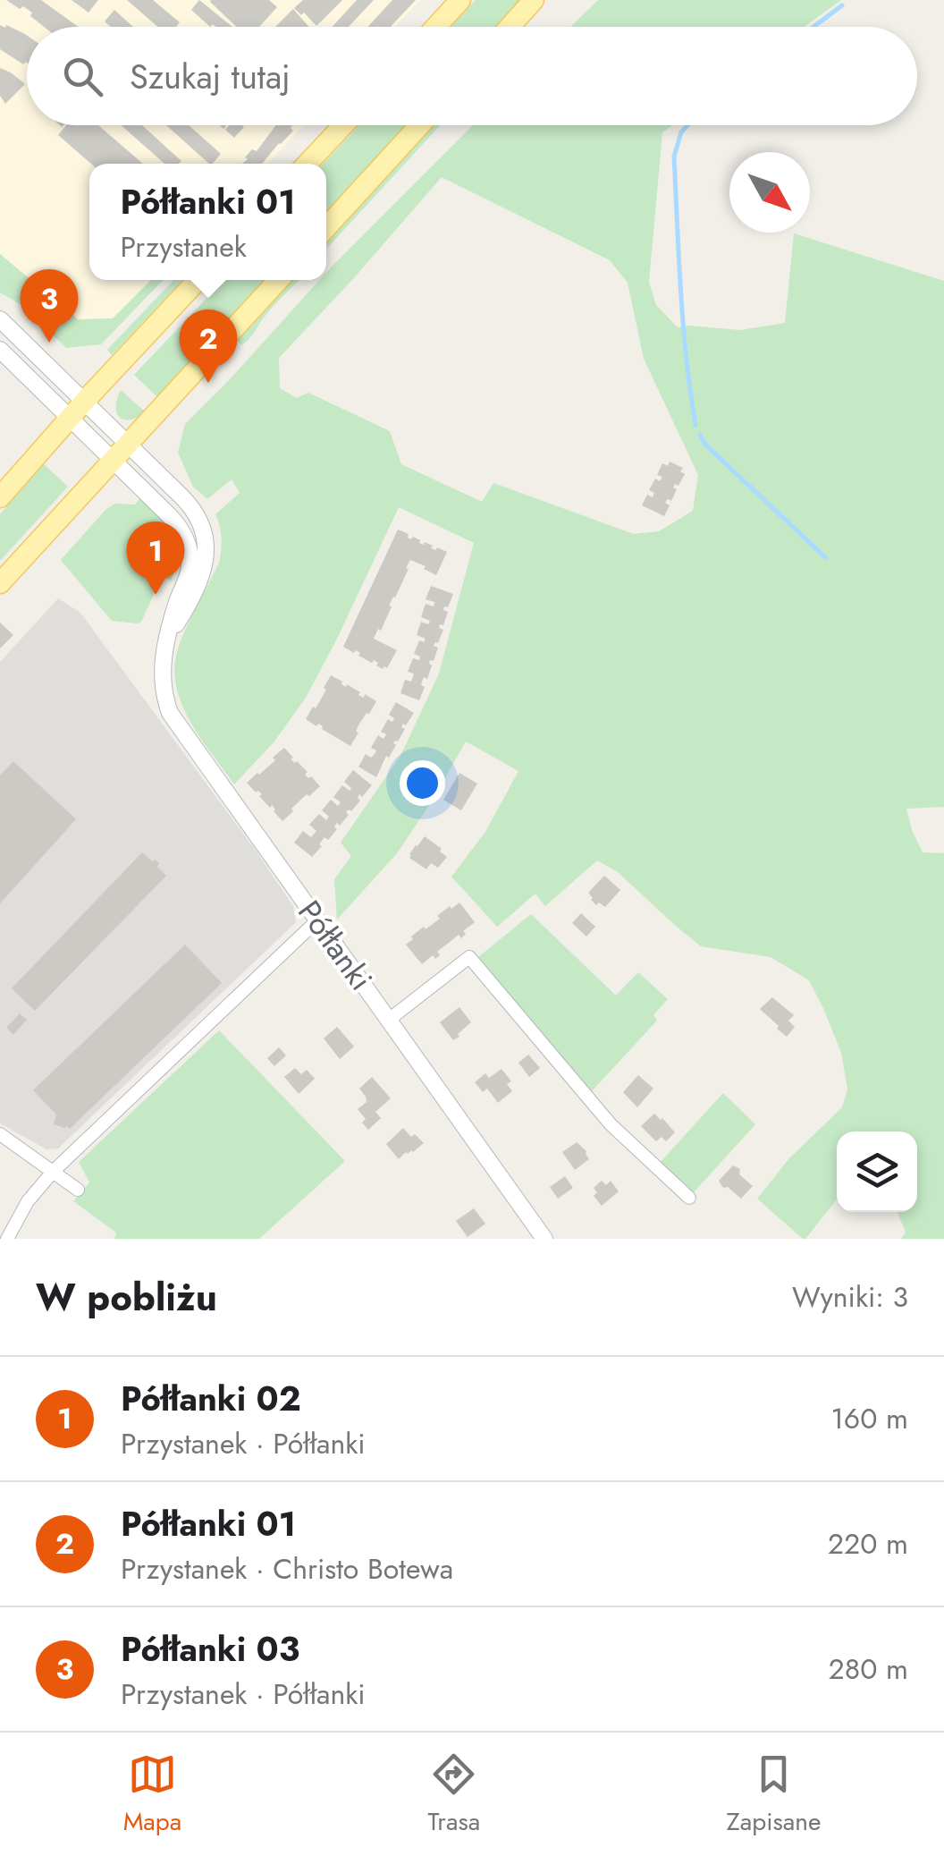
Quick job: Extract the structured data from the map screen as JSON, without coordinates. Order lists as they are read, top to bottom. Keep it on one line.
{"streets":{"street":["Półłanki"]},"north":"bottom right","page":{"search":"Szukaj tutaj","popup":["Półłanki 01","Przystanek"],"pins":["3","2","1"],"heading":["W pobliżu","Wyniki: 3"],"list":[{"mark":"1","name":"Półłanki 02","note":"Przystanek · Półłanki","value":"160 m"},{"mark":"2","name":"Półłanki 01","note":"Przystanek · Christo Botewa","value":"220 m"},{"mark":"3","name":"Półłanki 03","note":"Przystanek · Półłanki","value":"280 m"}],"nav":["Mapa","Trasa","Zapisane"]}}
